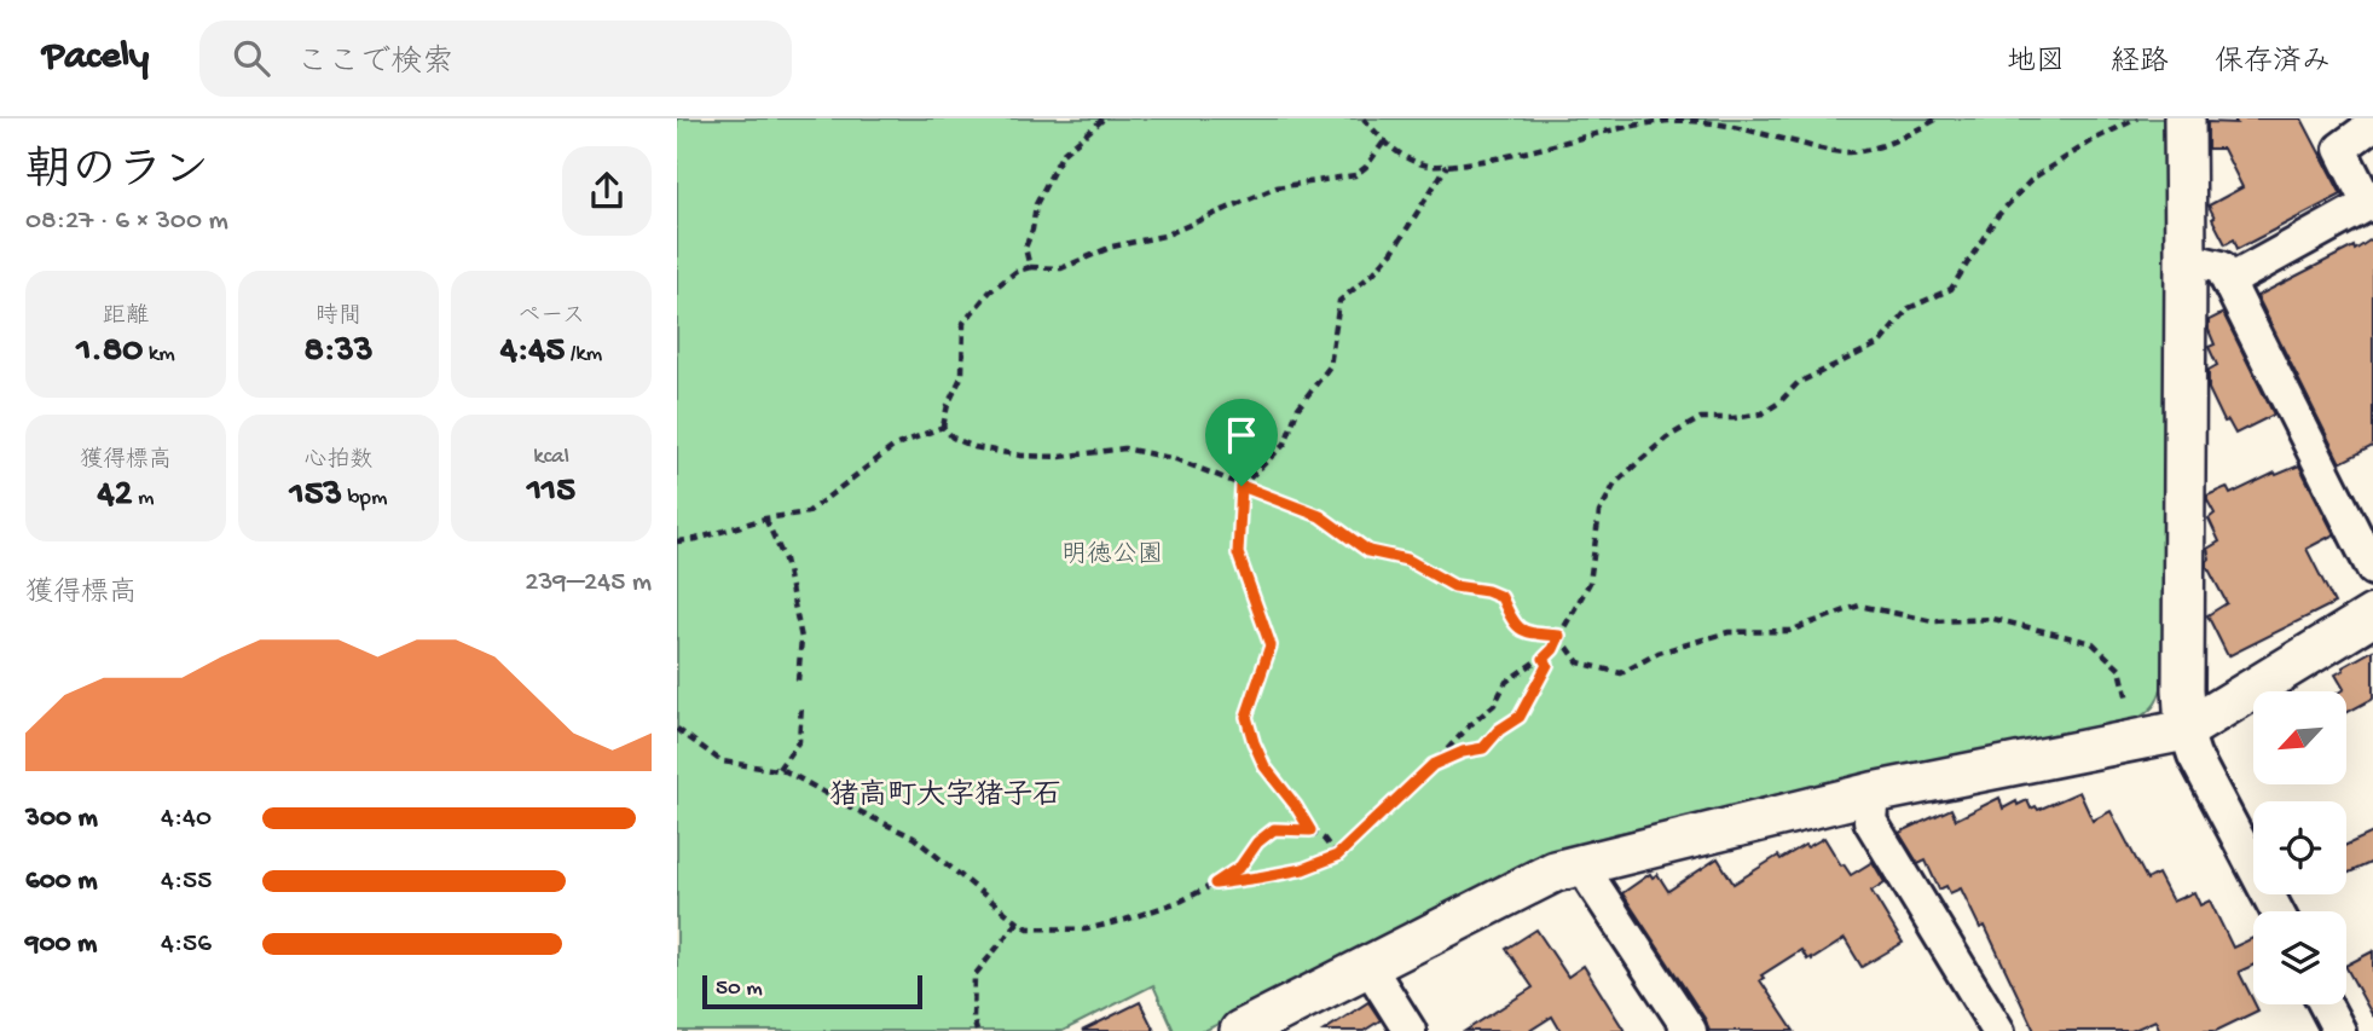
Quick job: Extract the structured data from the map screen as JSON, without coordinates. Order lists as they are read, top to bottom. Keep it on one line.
{"districts":["猪高町大字猪子石"],"parks":["明徳公園"],"scale_bar":"50 m","north":"bottom left","page":{"header":"Pacely","search":"ここで検索","nav":["地図","経路","保存済み"],"heading":["朝のラン","08:27 · 6 × 300 m"],"stats":[["距離","1.80 km"],["時間","8:33"],["ペース","4:45 /km"],["獲得標高","42 m"],["心拍数","153 bpm"],["kcal","115"]],"chart":["獲得標高","239–245 m"],"list":[{"name":"300 m","note":"4:40"},{"name":"600 m","note":"4:55"},{"name":"900 m","note":"4:56"}],"scale":"50 m"}}
